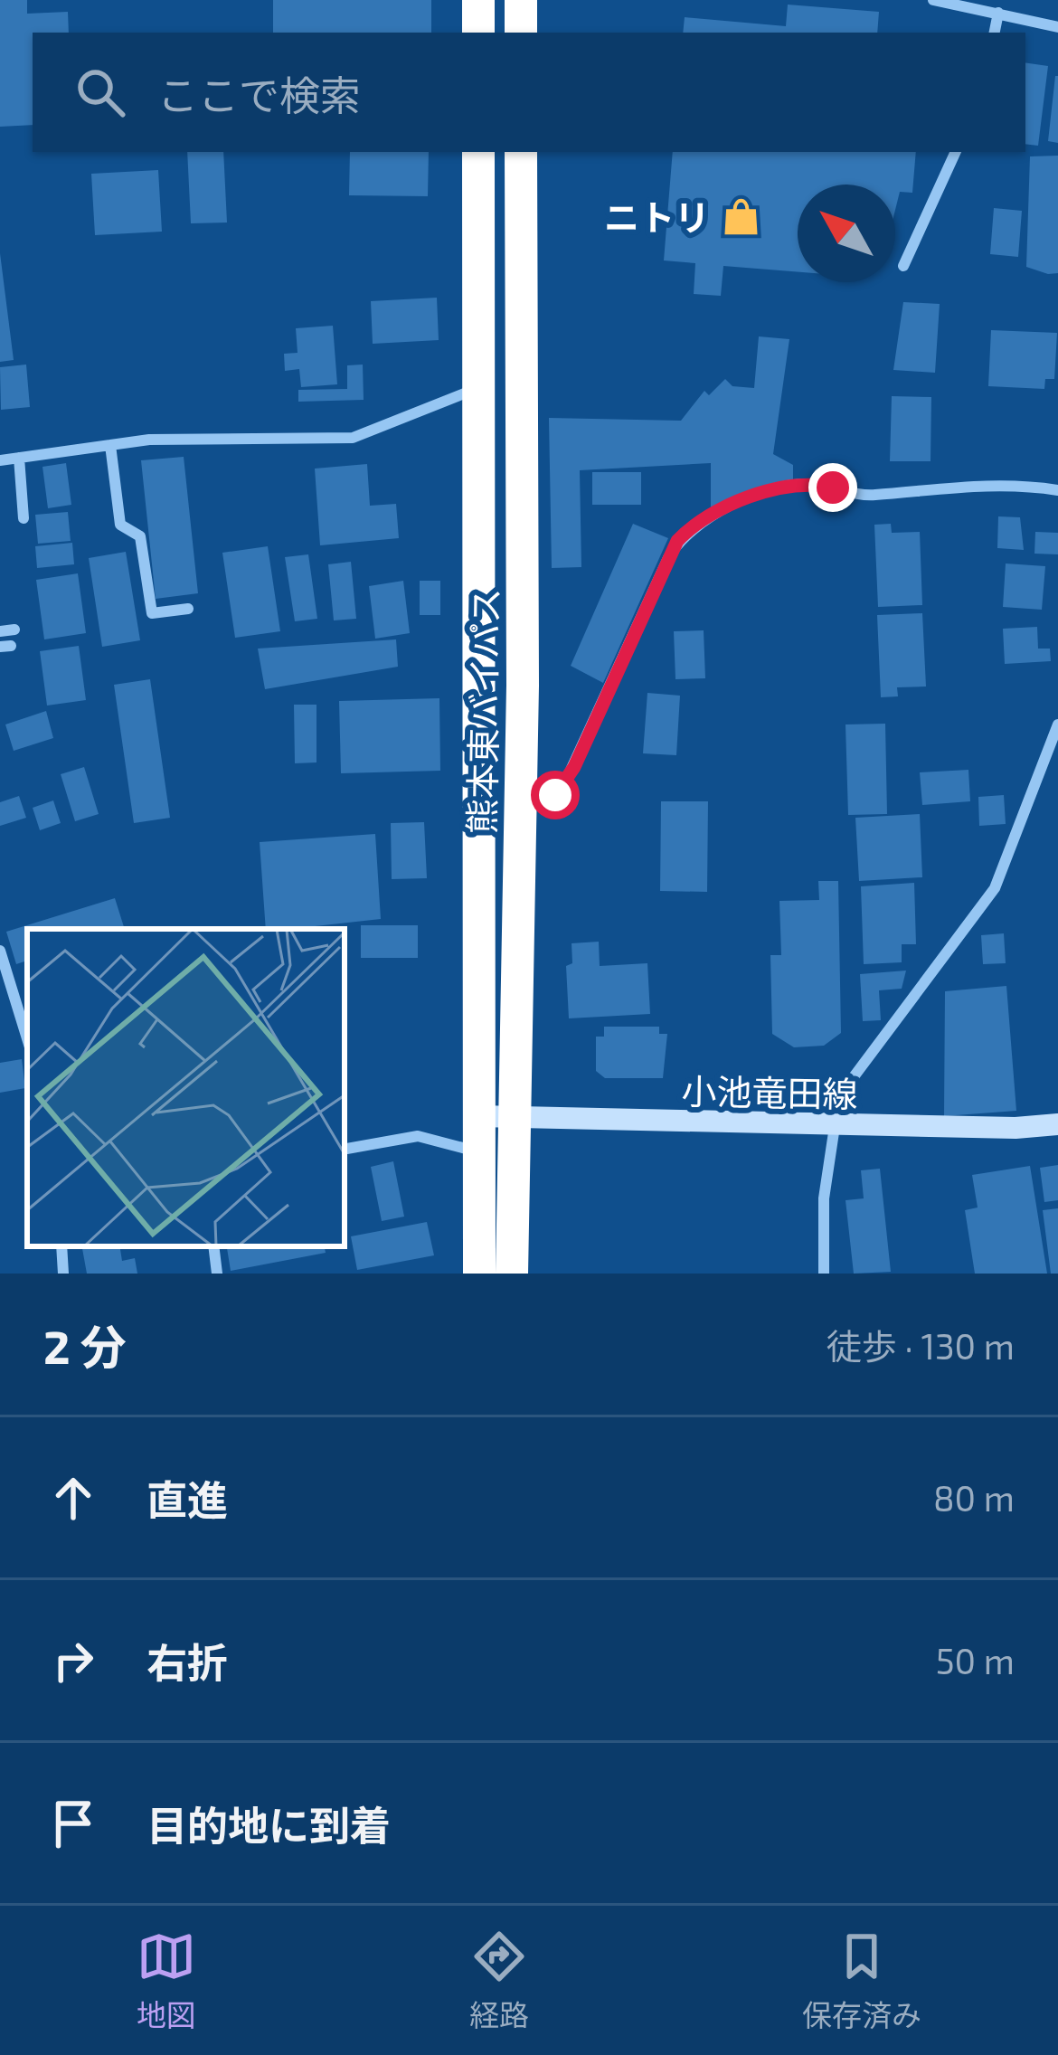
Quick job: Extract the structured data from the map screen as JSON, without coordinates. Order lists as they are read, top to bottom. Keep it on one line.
{"streets":{"highway":["熊本東バイパス"],"main road":["小池竜田線"]},"crossings":[["熊本東バイパス","小池竜田線"]],"places":{"shop":["ニトリ"]},"north":"top left","page":{"search":"ここで検索","heading":["2 分","徒歩 · 130 m"],"list":[["直進","80 m"],["右折","50 m"],"目的地に到着"],"nav":["地図","経路","保存済み"]}}
